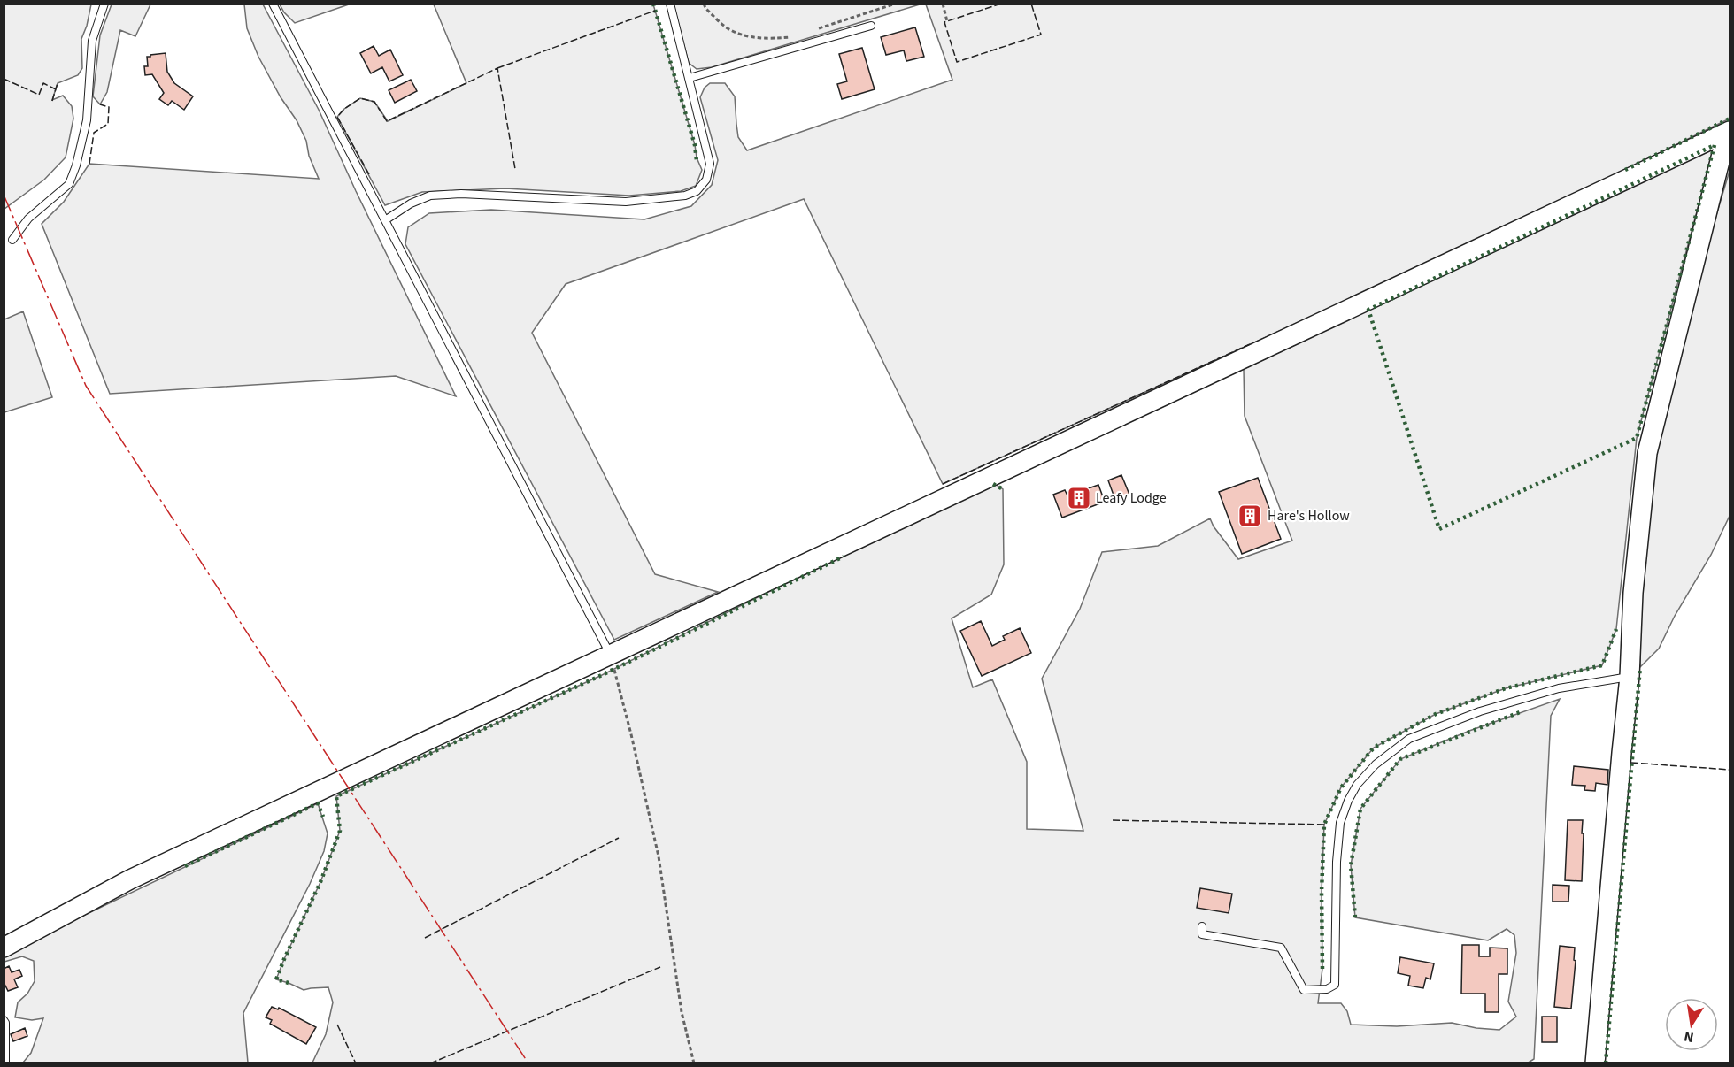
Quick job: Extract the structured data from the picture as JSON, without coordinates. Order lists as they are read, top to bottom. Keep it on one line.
{"places":{"building":["Leafy Lodge","Hare's Hollow"]},"north":"bottom"}
